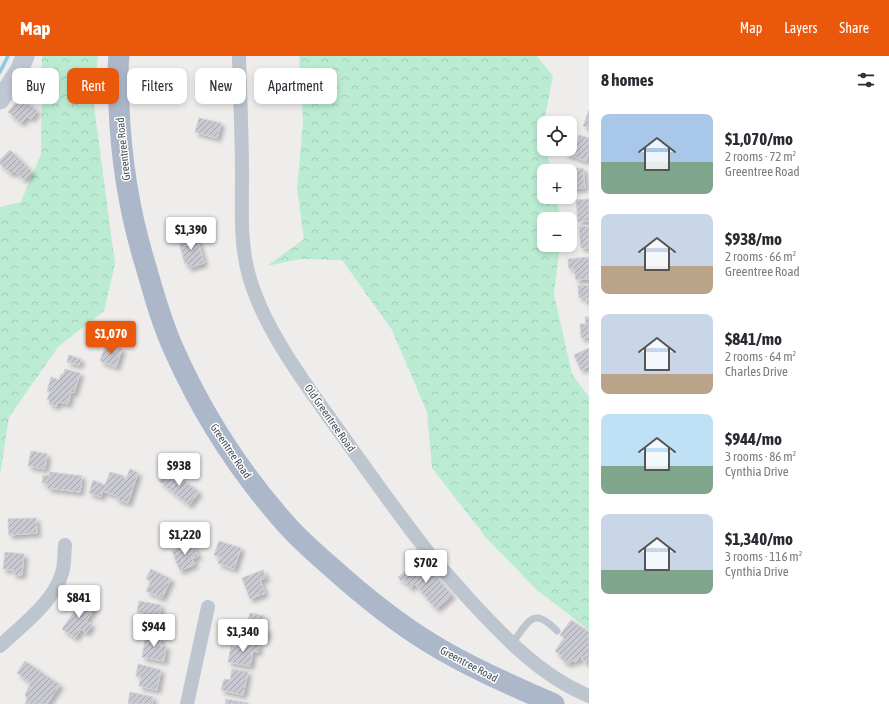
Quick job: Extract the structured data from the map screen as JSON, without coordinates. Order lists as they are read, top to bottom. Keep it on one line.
{"streets":{"main road":["Greentree Road"],"street":["Old Greentree Road"]},"page":{"header":"Map","nav":["Map","Layers","Share"],"heading":"8 homes","chip":["Buy","Rent","Filters","New","Apartment"],"list":[{"name":"$1,070/mo","note":"2 rooms · 72 m² · Greentree Road"},{"name":"$938/mo","note":"2 rooms · 66 m² · Greentree Road"},{"name":"$841/mo","note":"2 rooms · 64 m² · Charles Drive"},{"name":"$944/mo","note":"3 rooms · 86 m² · Cynthia Drive"},{"name":"$1,340/mo","note":"3 rooms · 116 m² · Cynthia Drive"}],"map_buttons":["+","−"],"price":["$1,390","$1,070","$938","$1,220","$702","$841","$944","$1,340"]}}
